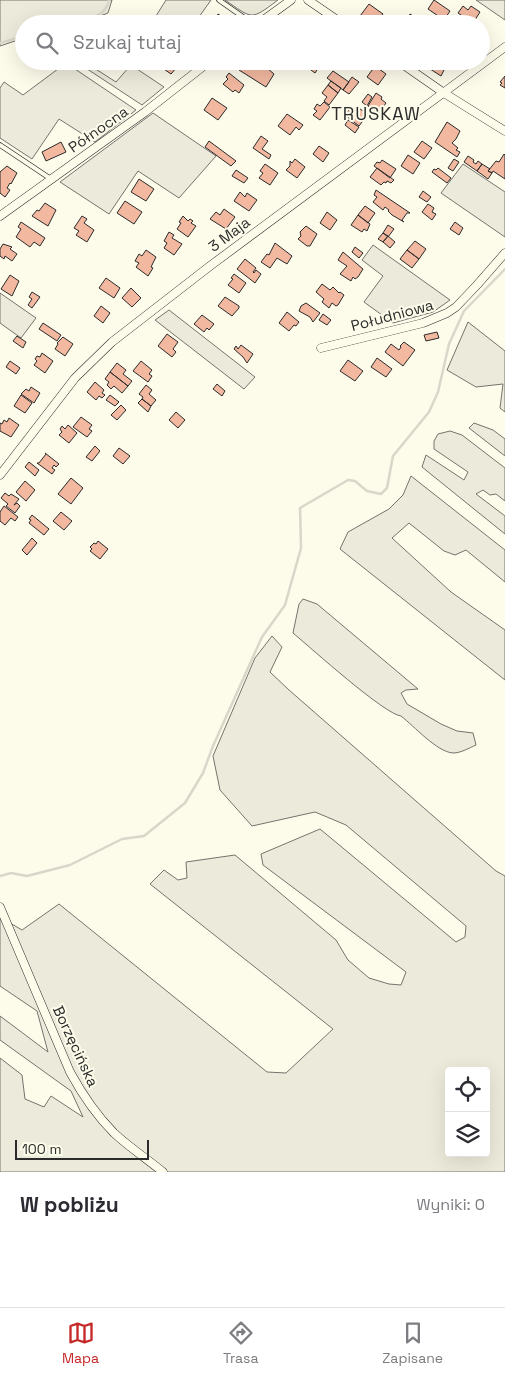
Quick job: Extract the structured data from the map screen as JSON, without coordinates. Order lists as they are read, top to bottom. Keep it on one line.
{"streets":{"street":["Północna","3 Maja","Południowa","Borzęcińska"]},"districts":["TRUSKAW"],"scale_bar":"100 m","page":{"search":"Szukaj tutaj","scale":"100 m","heading":["W pobliżu","Wyniki: 0"],"nav":["Mapa","Trasa","Zapisane"]}}
